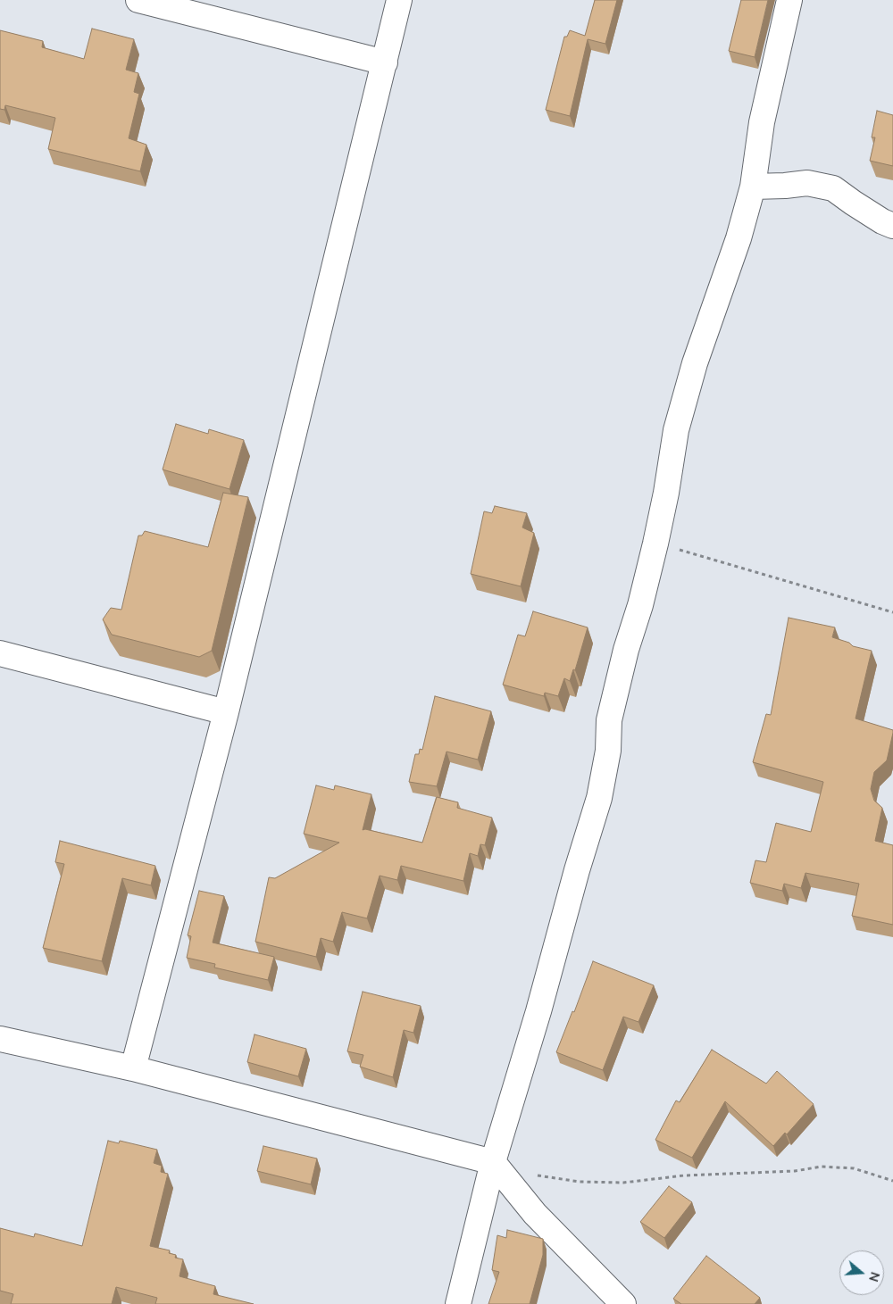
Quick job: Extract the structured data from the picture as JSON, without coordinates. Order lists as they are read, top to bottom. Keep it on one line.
{"north":"right"}
